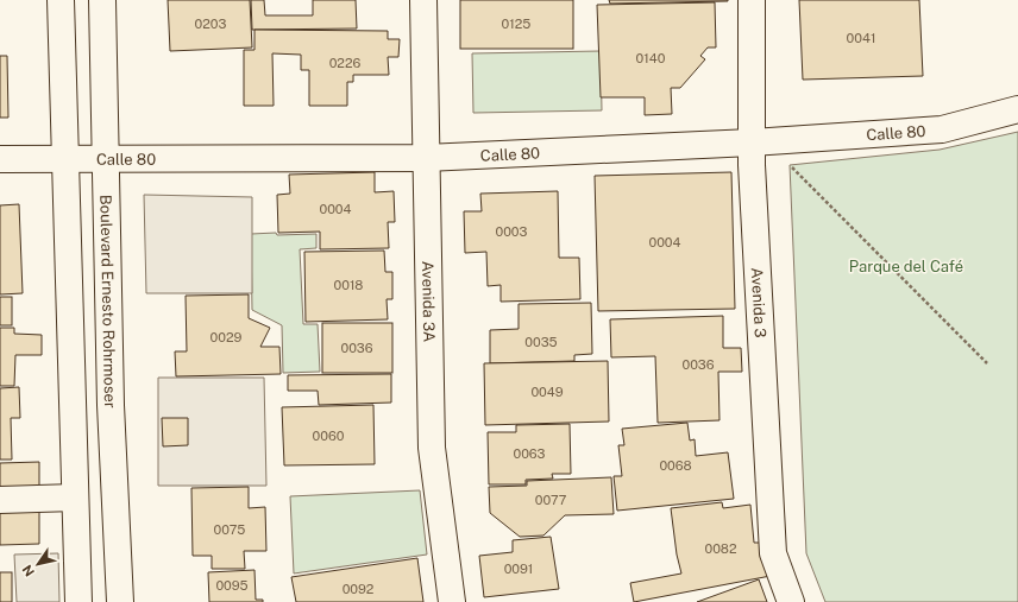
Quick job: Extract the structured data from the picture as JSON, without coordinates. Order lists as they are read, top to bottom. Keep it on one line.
{"streets":{"street":["Calle 80","Boulevard Ernesto Rohrmoser","Avenida 3A","Avenida 3"]},"crossings":[["Calle 80","Boulevard Ernesto Rohrmoser"],["Calle 80","Avenida 3A"],["Calle 80","Avenida 3"]],"parks":["Parque del Café"],"house_numbers":["0203","0125","0041","0140","0226","0004","0003","0004","0018","0029","0035","0036","0036","0049","0060","0063","0068","0077","0075","0082","0091","0095","0092"],"north":"bottom left"}
